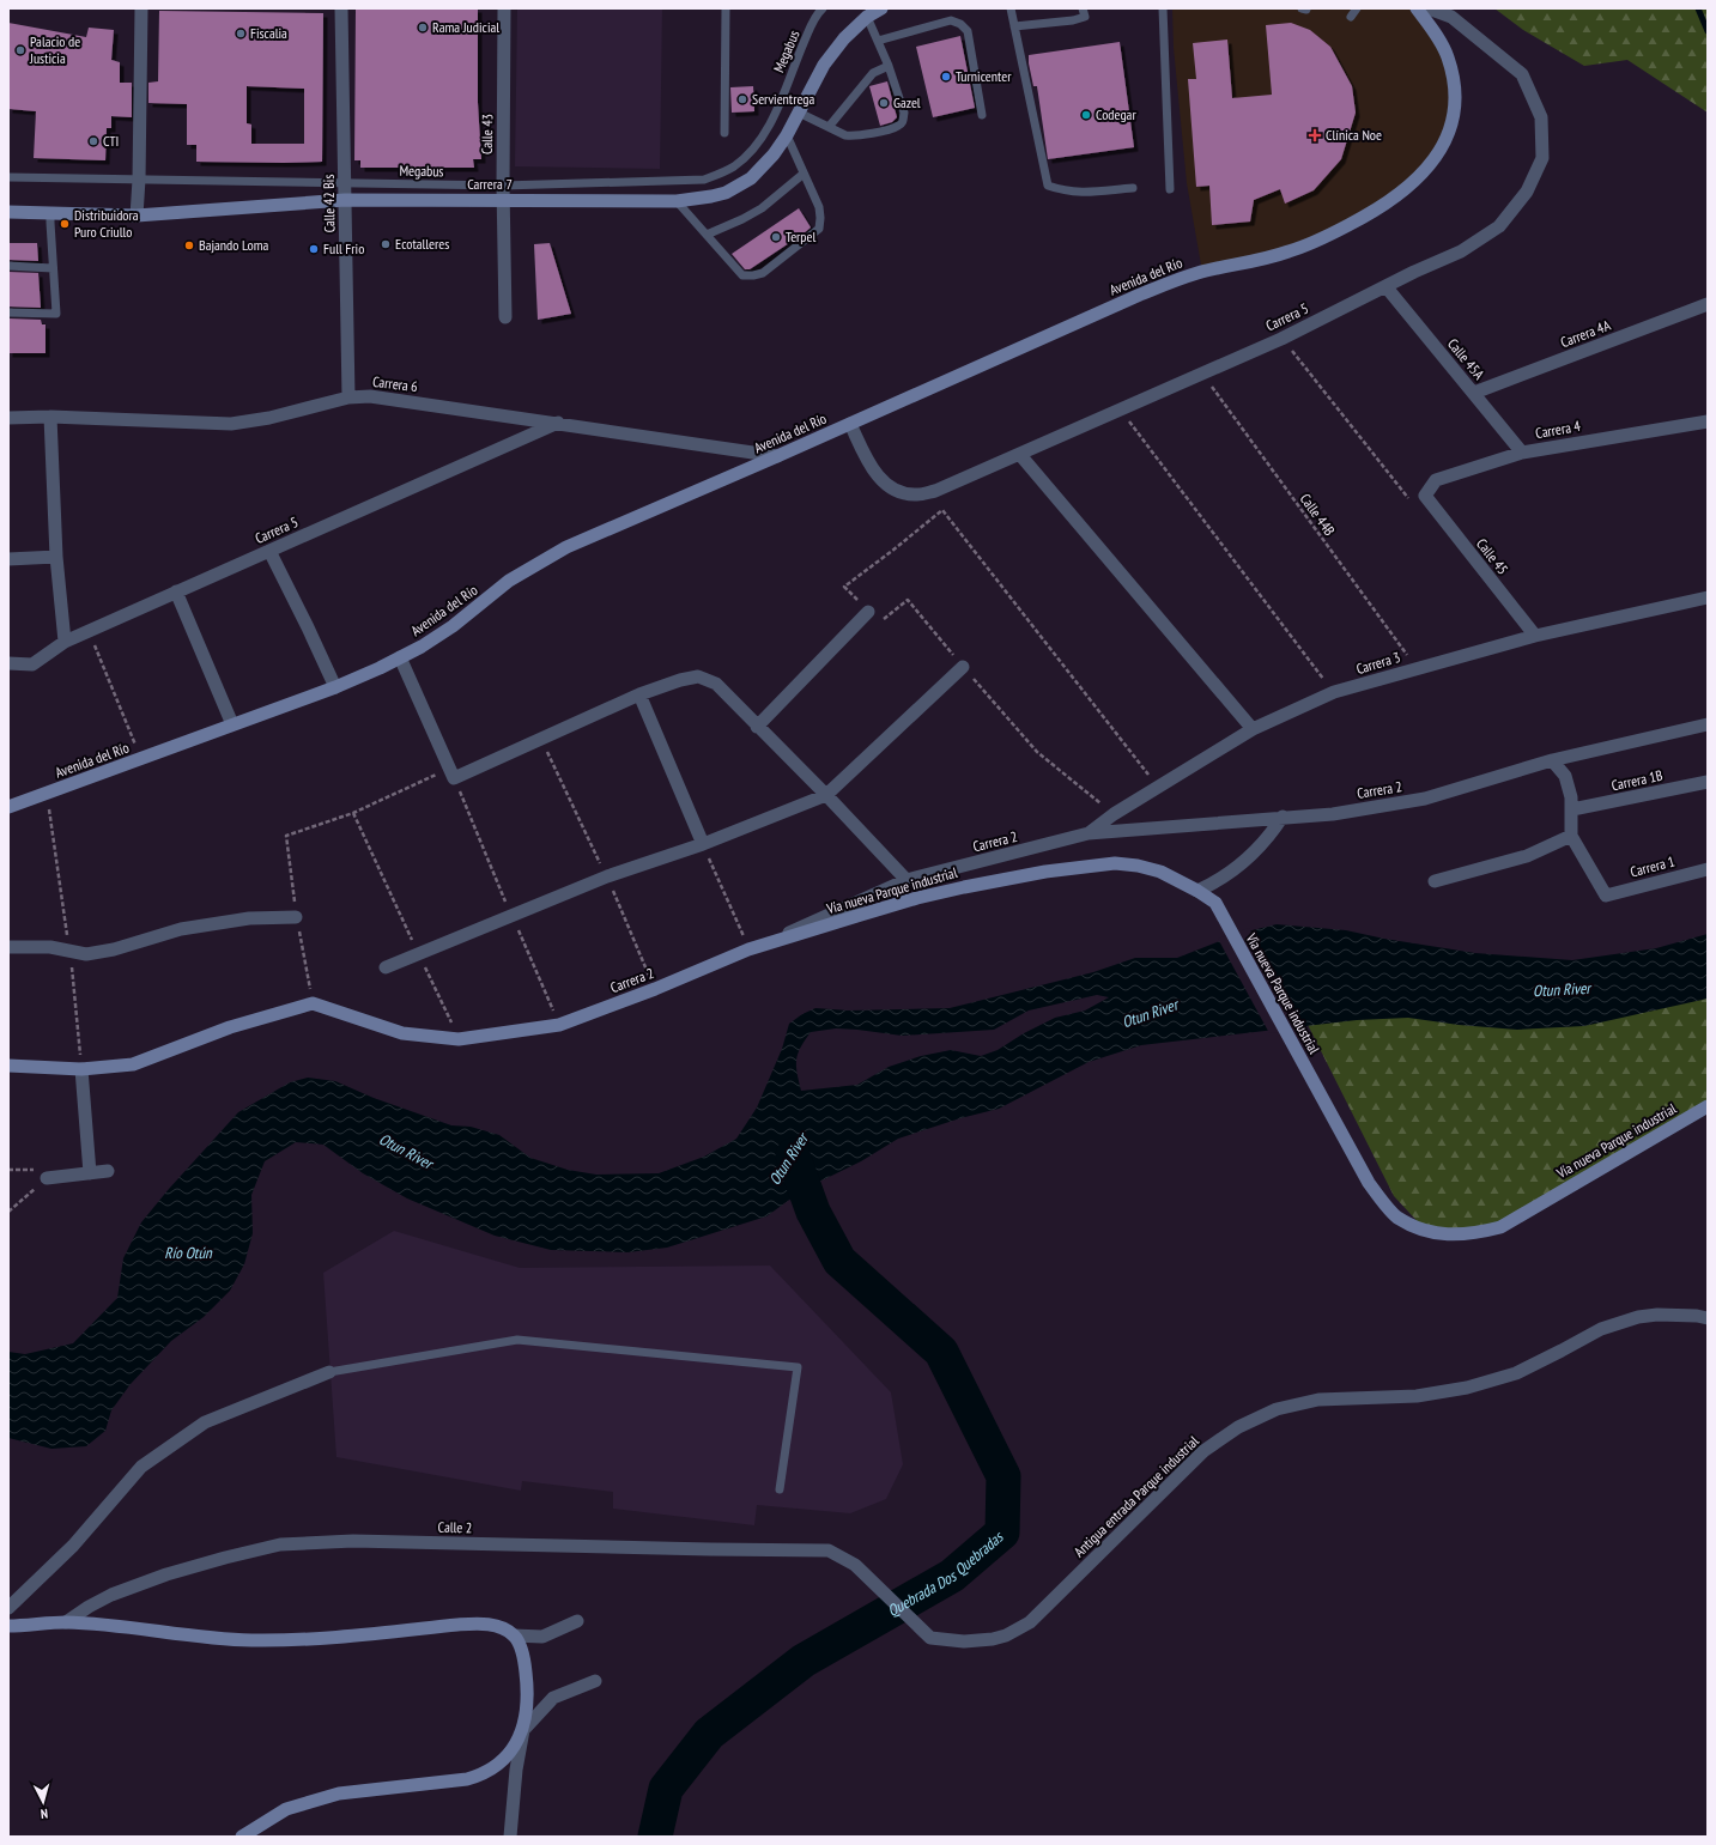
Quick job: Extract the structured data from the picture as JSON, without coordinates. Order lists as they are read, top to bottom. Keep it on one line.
{"streets":{"main road":["Carrera 7","Avenida del Río","Carrera 2","Vía nueva Parque industrial"],"street":["Calle 43","Calle 42 Bis","Carrera 5","Carrera 4A","Calle 45A","Carrera 6","Carrera 4","Calle 45","Carrera 3","Carrera 1B","Carrera 1","Antigua entrada Parque industrial","Calle 2"],"lane":["Megabus"],"path":["Calle 44B"]},"crossings":[["Megabus","Calle 43"],["Megabus","Calle 42 Bis"],["Calle 43","Carrera 7"],["Carrera 7","Calle 42 Bis"],["Calle 42 Bis","Carrera 6"],["Avenida del Río","Carrera 5"],["Avenida del Río","Carrera 6"],["Carrera 5","Calle 45A"],["Carrera 5","Carrera 6"],["Carrera 5","Calle 44B"],["Carrera 4A","Calle 45A"],["Calle 45A","Carrera 4"],["Carrera 4","Calle 45"],["Calle 44B","Carrera 3"],["Calle 45","Carrera 3"],["Carrera 3","Carrera 2"],["Carrera 2","Vía nueva Parque industrial"],["Antigua entrada Parque industrial","Calle 2"]],"water":["Otun River","Río Otún","Quebrada Dos Quebradas"],"places":{"other":["Rama Judicial","Fiscalia","Palacio de Justicia","Turnicenter","Servientrega","Gazel","Codegar","CTI","Distribuidora Puro Criullo","Terpel","Ecotalleres","Bajando Loma","Full Frio"],"health":["Clínica Noe"]},"north":"bottom"}
